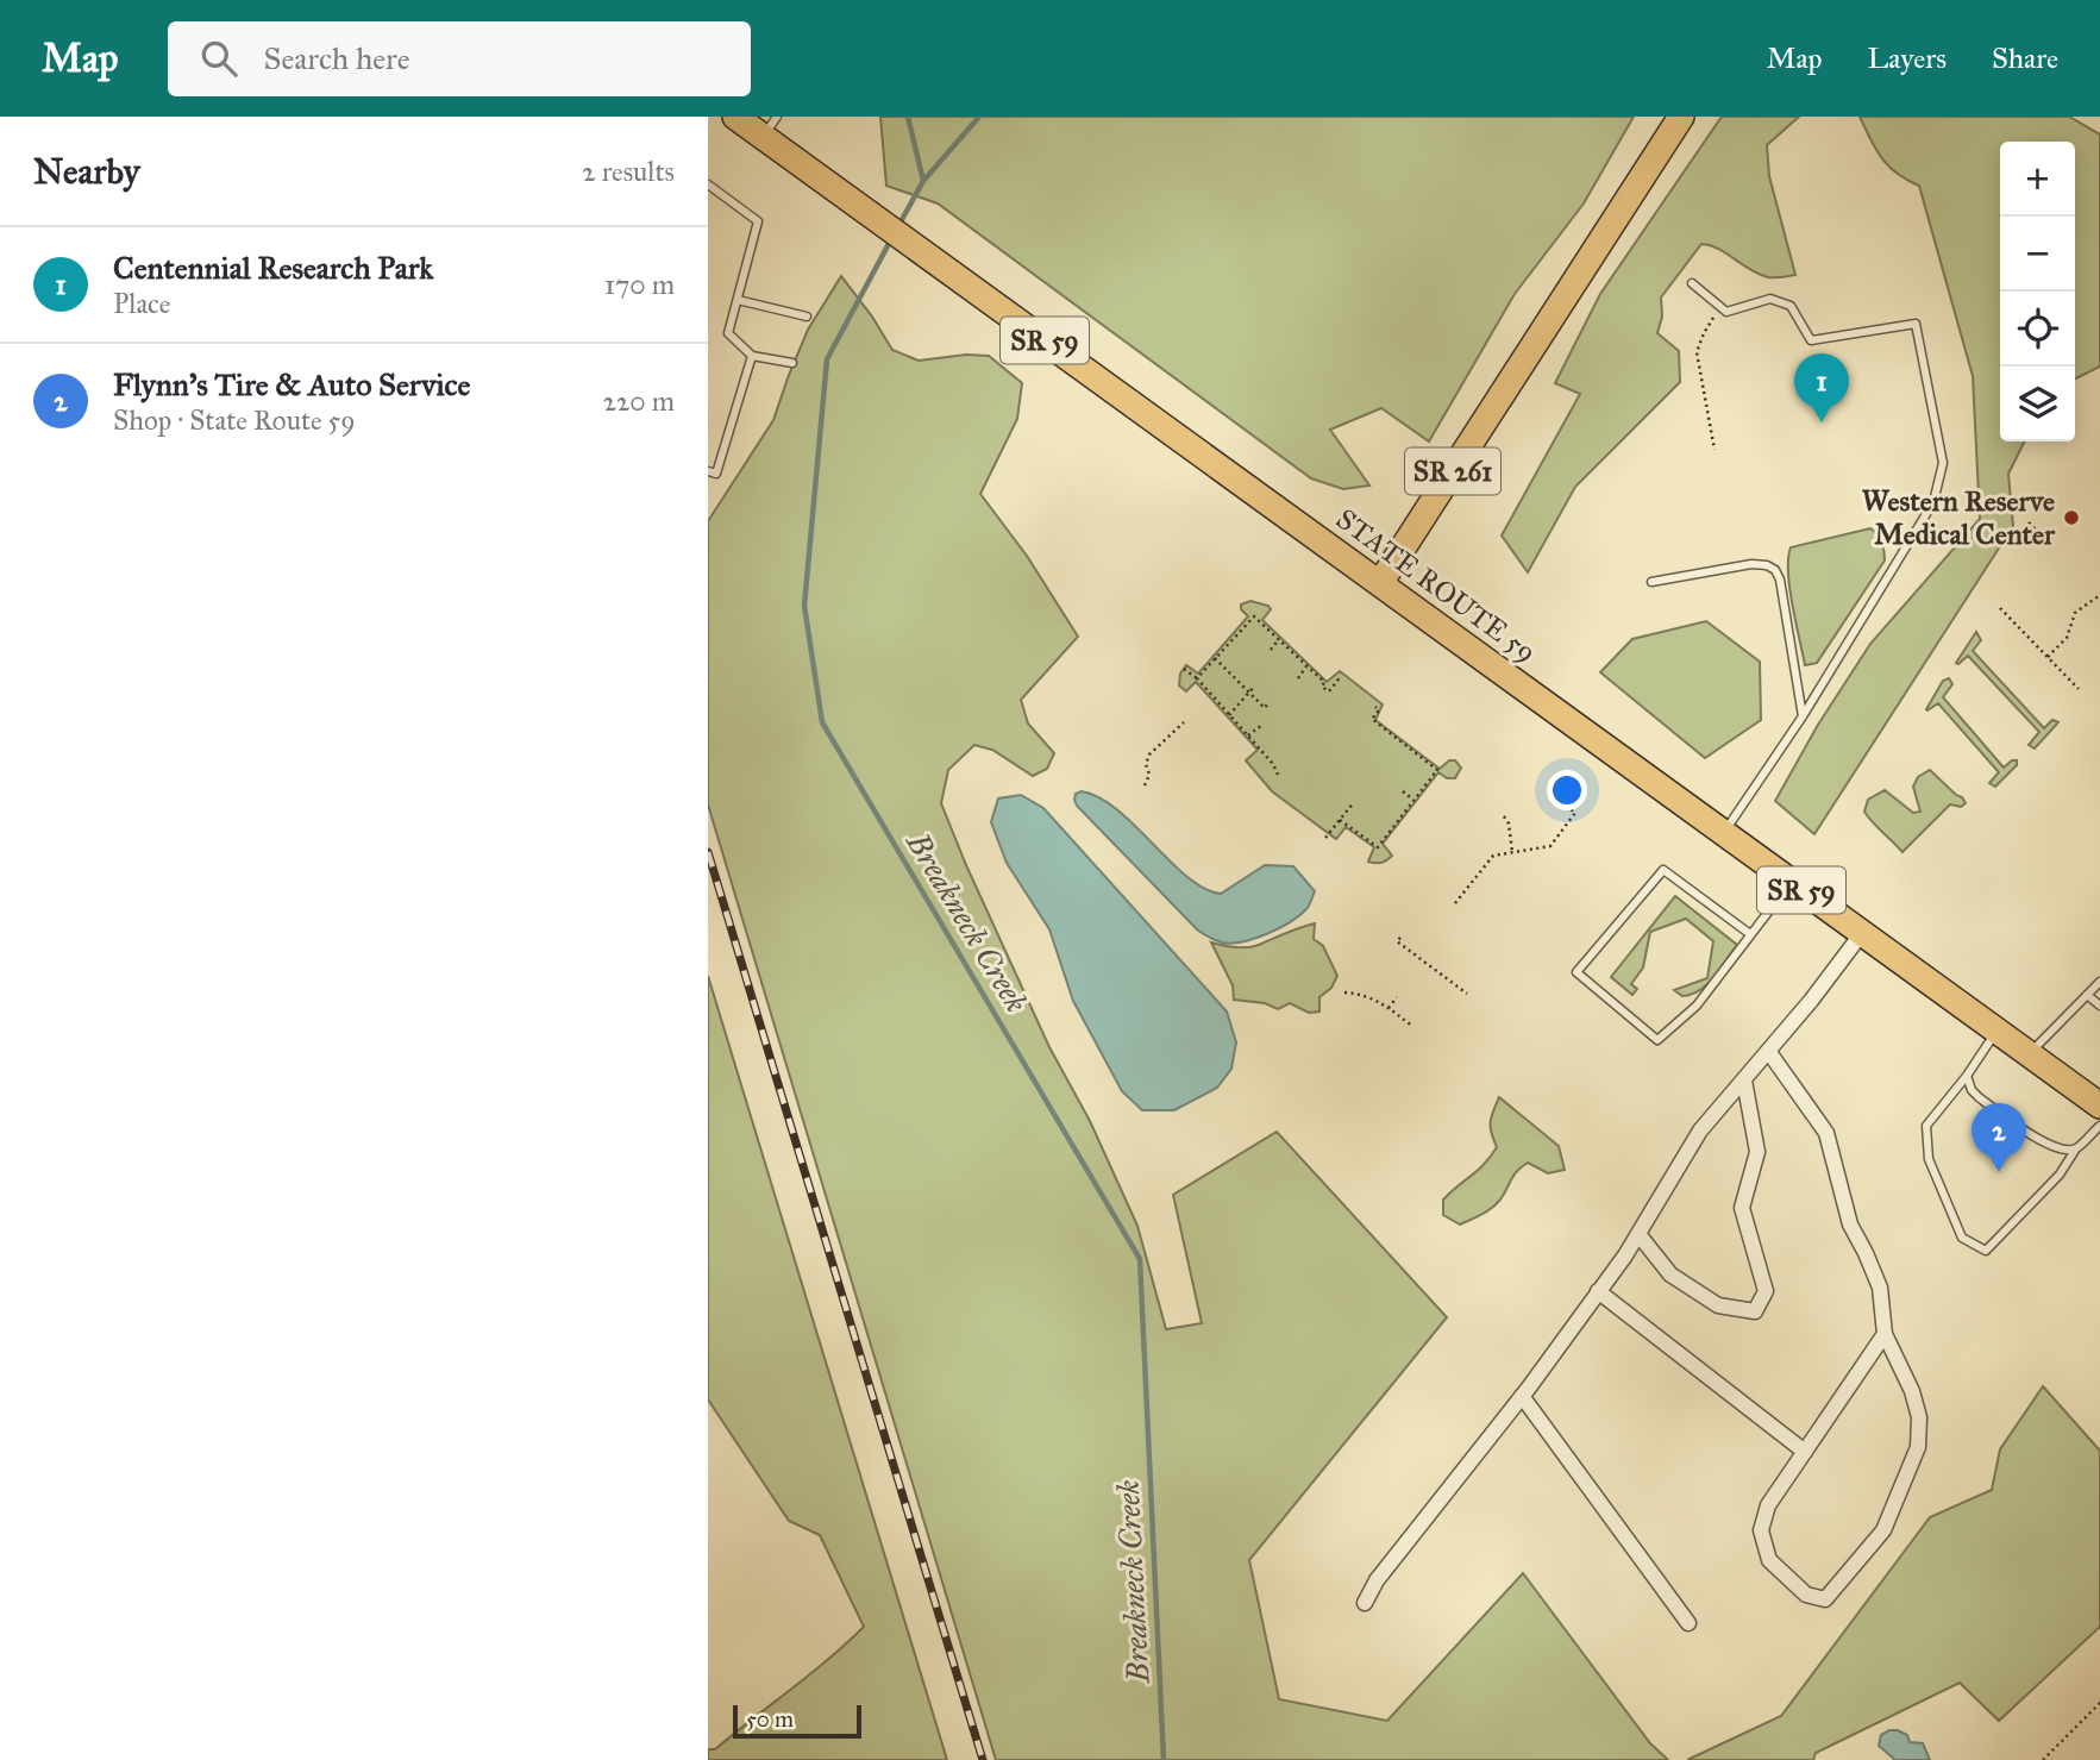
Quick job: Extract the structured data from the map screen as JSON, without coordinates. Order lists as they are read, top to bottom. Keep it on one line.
{"streets":{"main road":["SR 59","SR 261","STATE ROUTE 59"]},"crossings":[["SR 261","STATE ROUTE 59"]],"water":["Breakneck Creek"],"places":["Western Reserve Medical Center"],"scale_bar":"50 m","page":{"header":"Map","search":"Search here","nav":["Map","Layers","Share"],"heading":["Nearby","2 results"],"map_buttons":["+","−"],"list":[{"mark":"1","name":"Centennial Research Park","note":"Place","value":"170 m"},{"mark":"2","name":"Flynn's Tire & Auto Service","note":"Shop · State Route 59","value":"220 m"}],"pins":["1","2"],"scale":"50 m"}}
